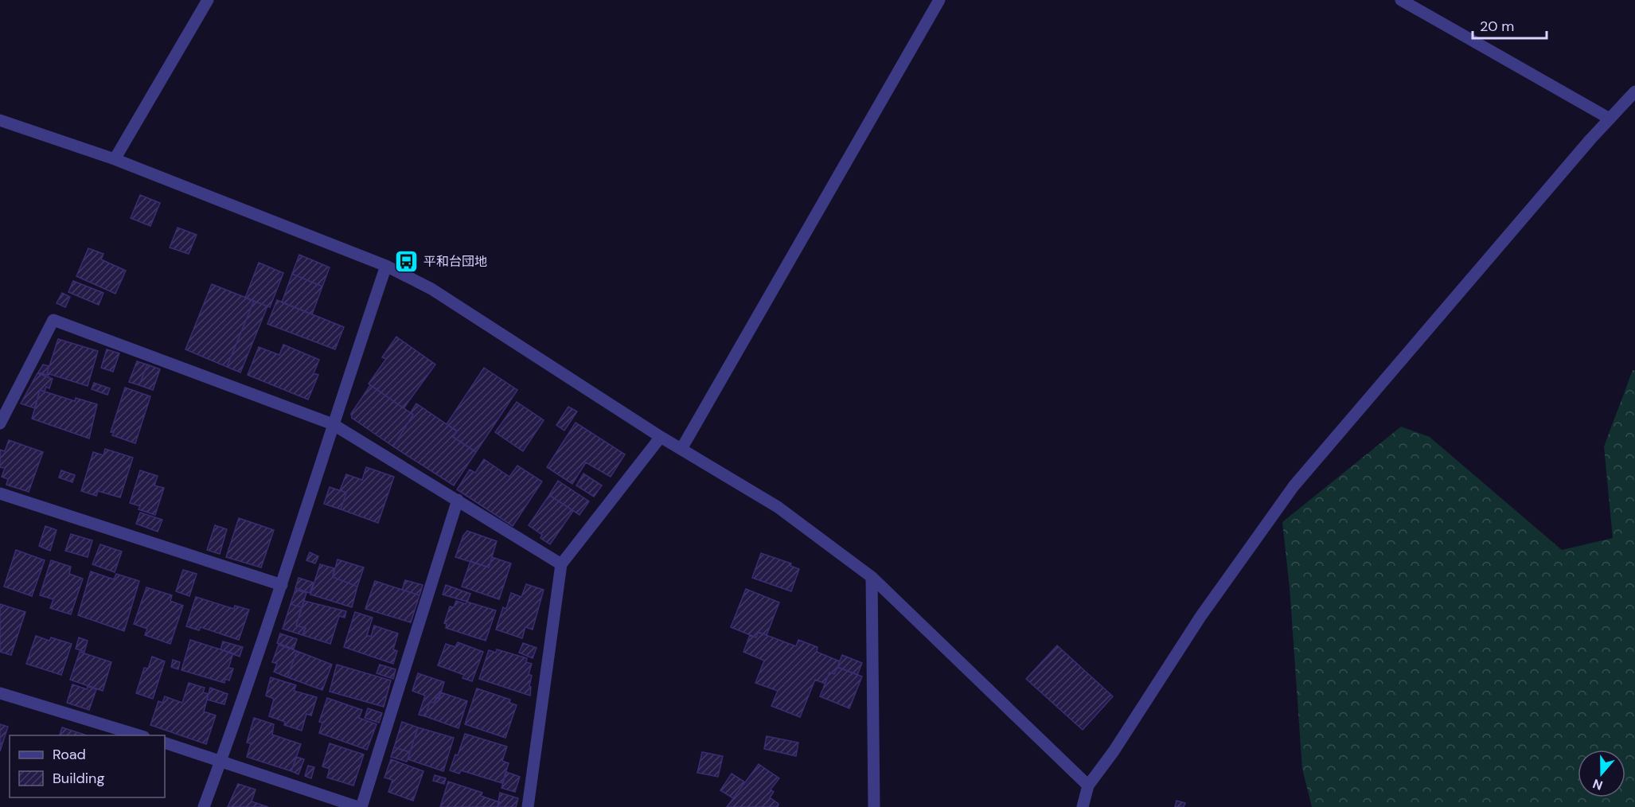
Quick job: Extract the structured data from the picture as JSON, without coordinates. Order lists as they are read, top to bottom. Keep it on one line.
{"places":{"bus stop":["平和台団地"]},"legend":["Road","Building"],"scale_bar":"20 m","north":"bottom"}
